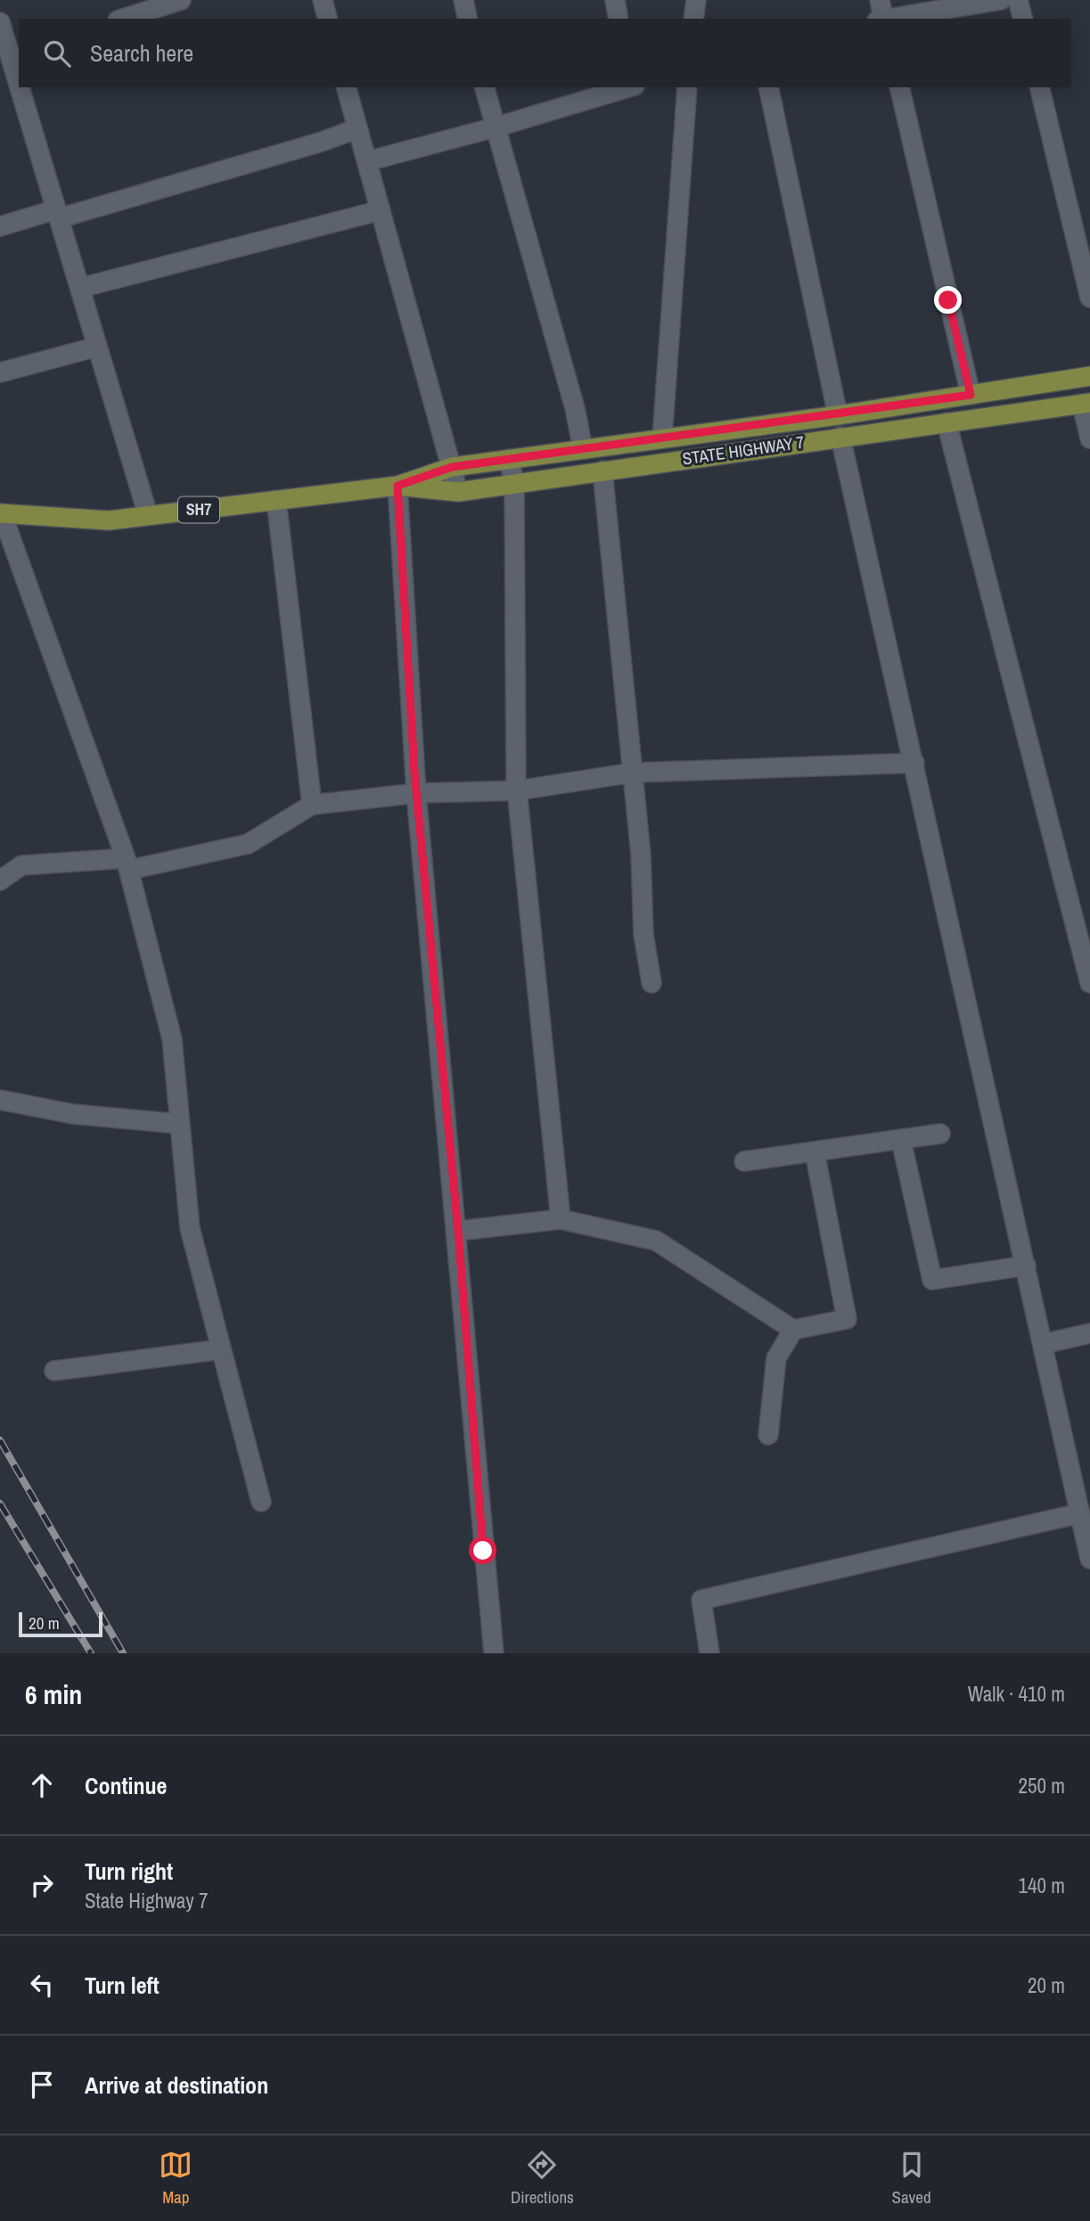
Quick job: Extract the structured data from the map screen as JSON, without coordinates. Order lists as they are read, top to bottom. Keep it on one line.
{"streets":{"main road":["STATE HIGHWAY 7","SH7"]},"scale_bar":"20 m","page":{"search":"Search here","scale":"20 m","heading":["6 min","Walk · 410 m"],"list":[["Continue","250 m"],["Turn right","State Highway 7","140 m"],["Turn left","20 m"],"Arrive at destination"],"nav":["Map","Directions","Saved"]}}
